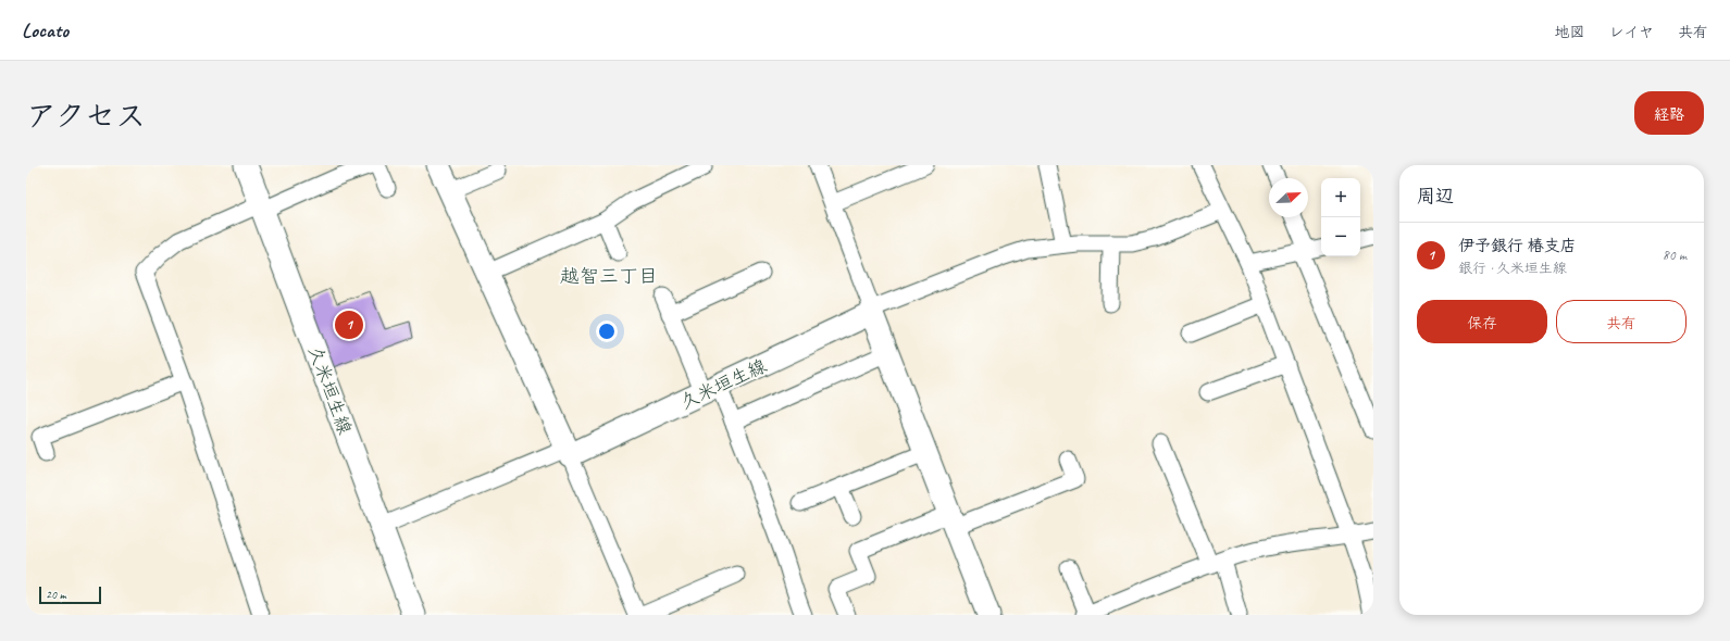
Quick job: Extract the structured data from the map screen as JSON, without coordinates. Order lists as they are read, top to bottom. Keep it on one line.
{"streets":{"main road":["久米垣生線"]},"districts":["越智三丁目"],"scale_bar":"20 m","north":"top right","page":{"header":"Locato","nav":["地図","レイヤ","共有"],"title":"アクセス","buttons":["経路",["保存","共有"]],"heading":"周辺","map_buttons":["+","−"],"list":[{"mark":"1","name":"伊予銀行 椿支店","note":"銀行 · 久米垣生線","value":"80 m"}],"pins":"1","scale":"20 m"}}
